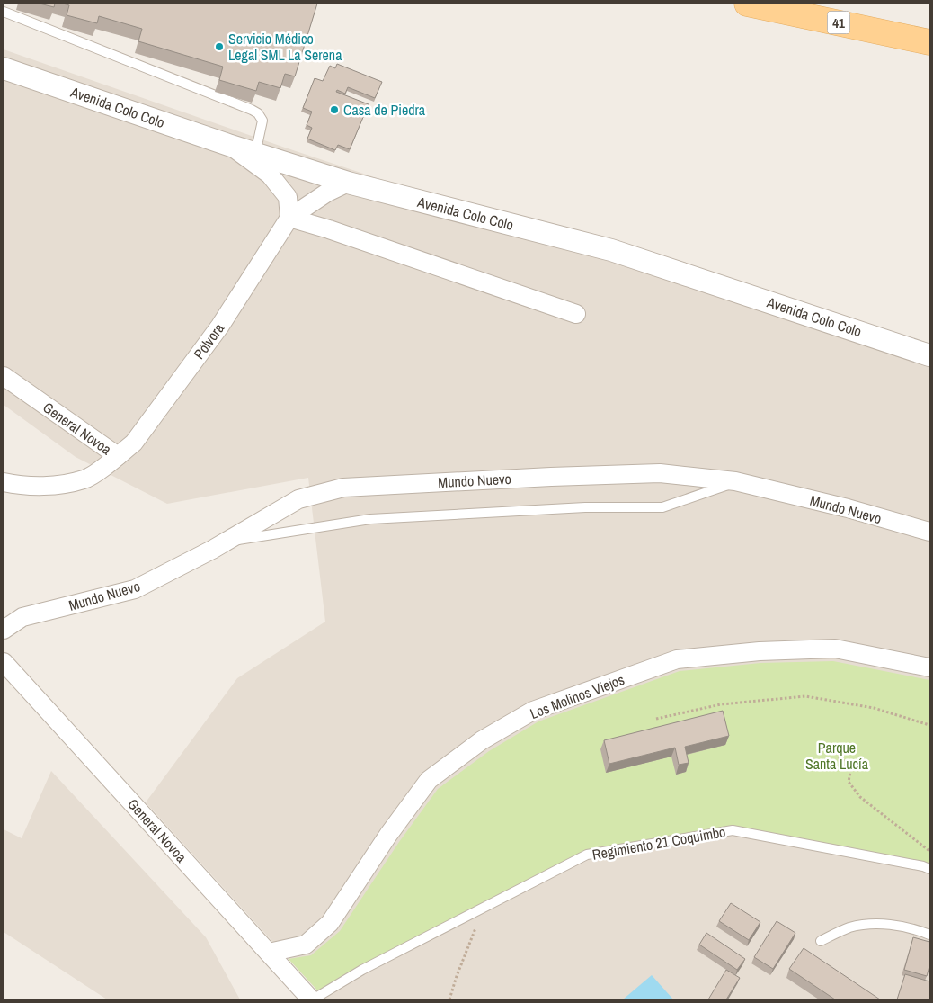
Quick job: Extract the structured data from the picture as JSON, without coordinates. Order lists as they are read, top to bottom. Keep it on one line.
{"streets":{"main road":["41"],"street":["Avenida Colo Colo","Pólvora","General Novoa","Mundo Nuevo","Los Molinos Viejos"],"lane":["Regimiento 21 Coquimbo"]},"crossings":[["Avenida Colo Colo","Pólvora"],["Pólvora","General Novoa"],["General Novoa","Los Molinos Viejos"],["General Novoa","Regimiento 21 Coquimbo"]],"parks":["Parque Santa Lucía"],"places":["Servicio Médico Legal SML La Serena","Casa de Piedra"]}
